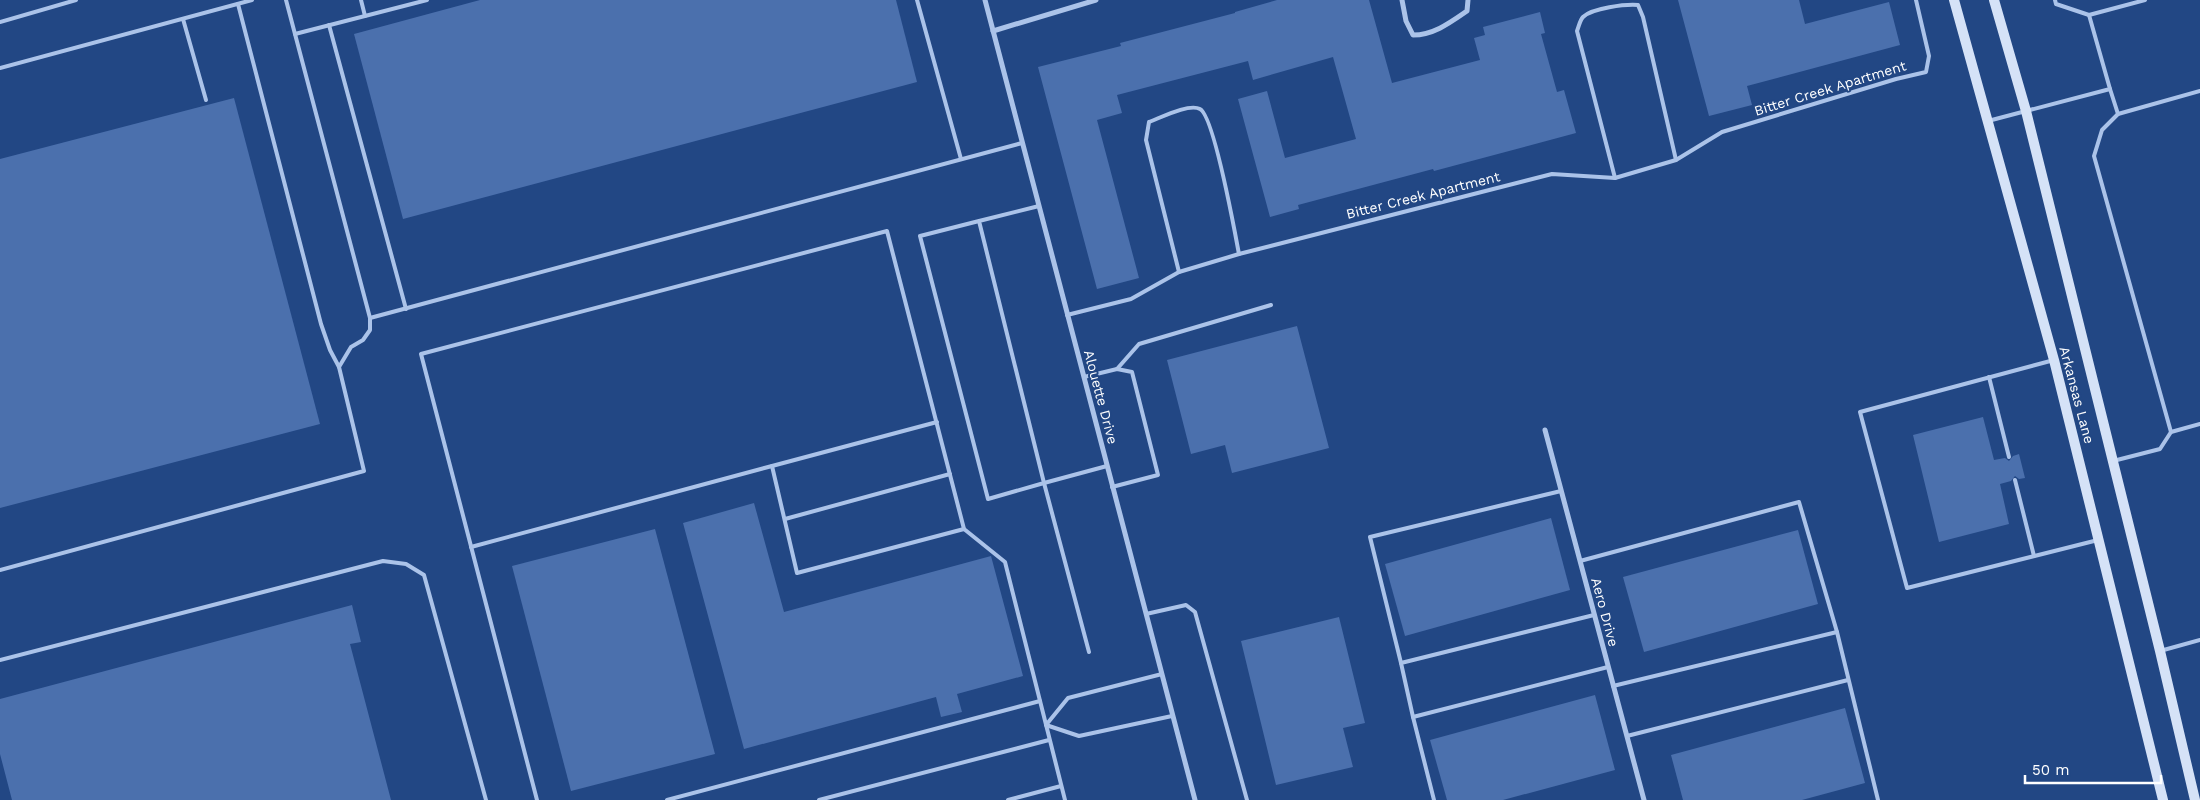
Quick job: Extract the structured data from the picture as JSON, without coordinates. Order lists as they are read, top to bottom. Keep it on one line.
{"streets":{"main road":["Arkansas Lane"],"street":["Alouette Drive","Aero Drive"],"lane":["Bitter Creek Apartment"]},"crossings":[["Bitter Creek Apartment","Alouette Drive"]],"scale_bar":"50 m"}
